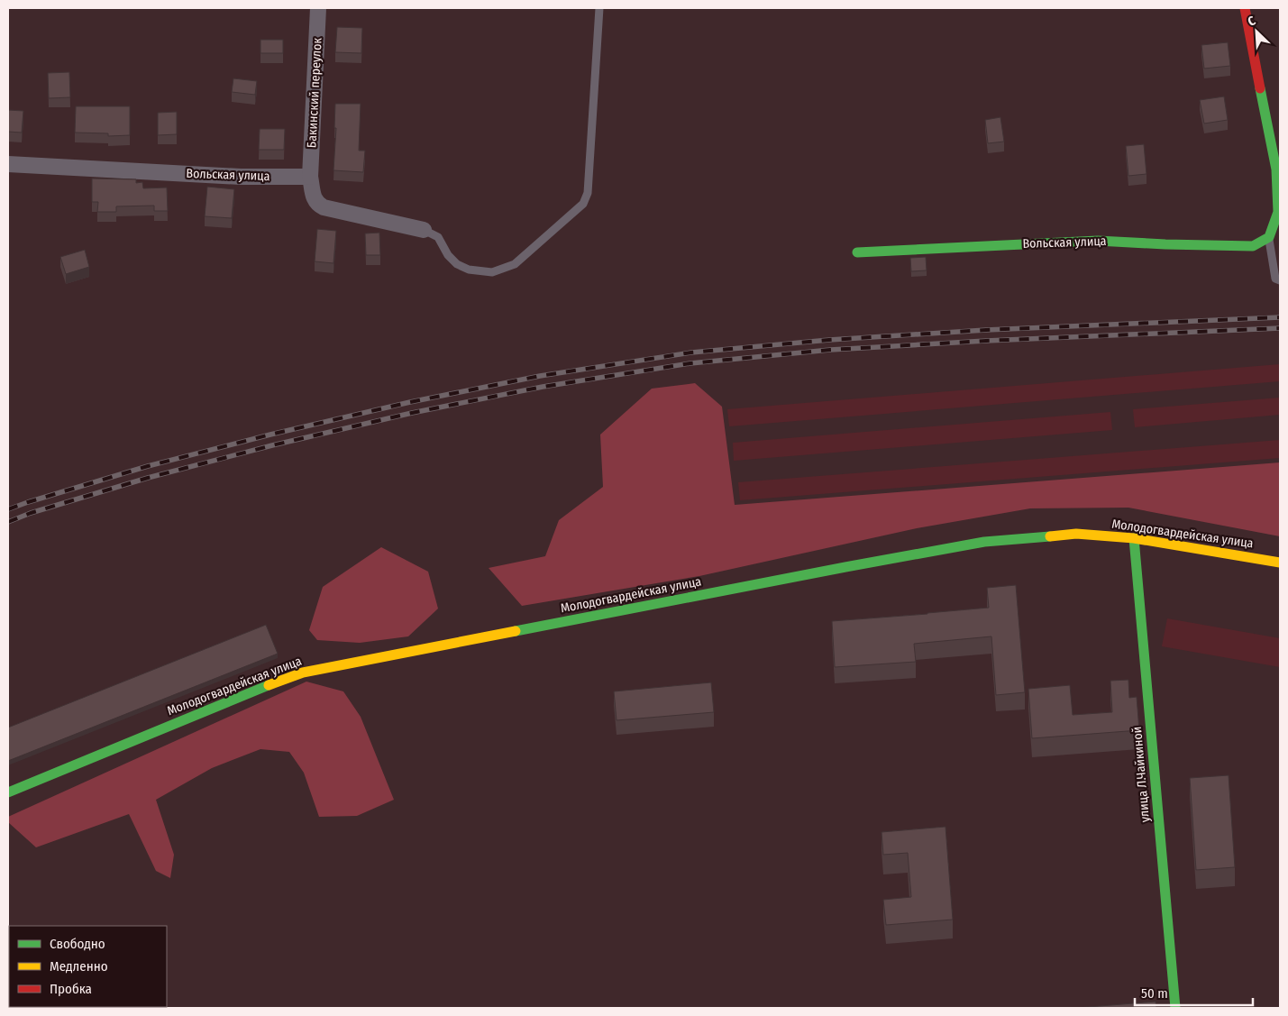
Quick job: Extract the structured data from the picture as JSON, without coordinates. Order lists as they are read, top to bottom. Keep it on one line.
{"streets":{"street":["Бакинский переулок","Вольская улица","Молодогвардейская улица","улица Л.Чайкиной"]},"crossings":[["Бакинский переулок","Вольская улица"],["Молодогвардейская улица","улица Л.Чайкиной"]],"legend":["Свободно","Медленно","Пробка"],"scale_bar":"50 m","north":"top left"}
